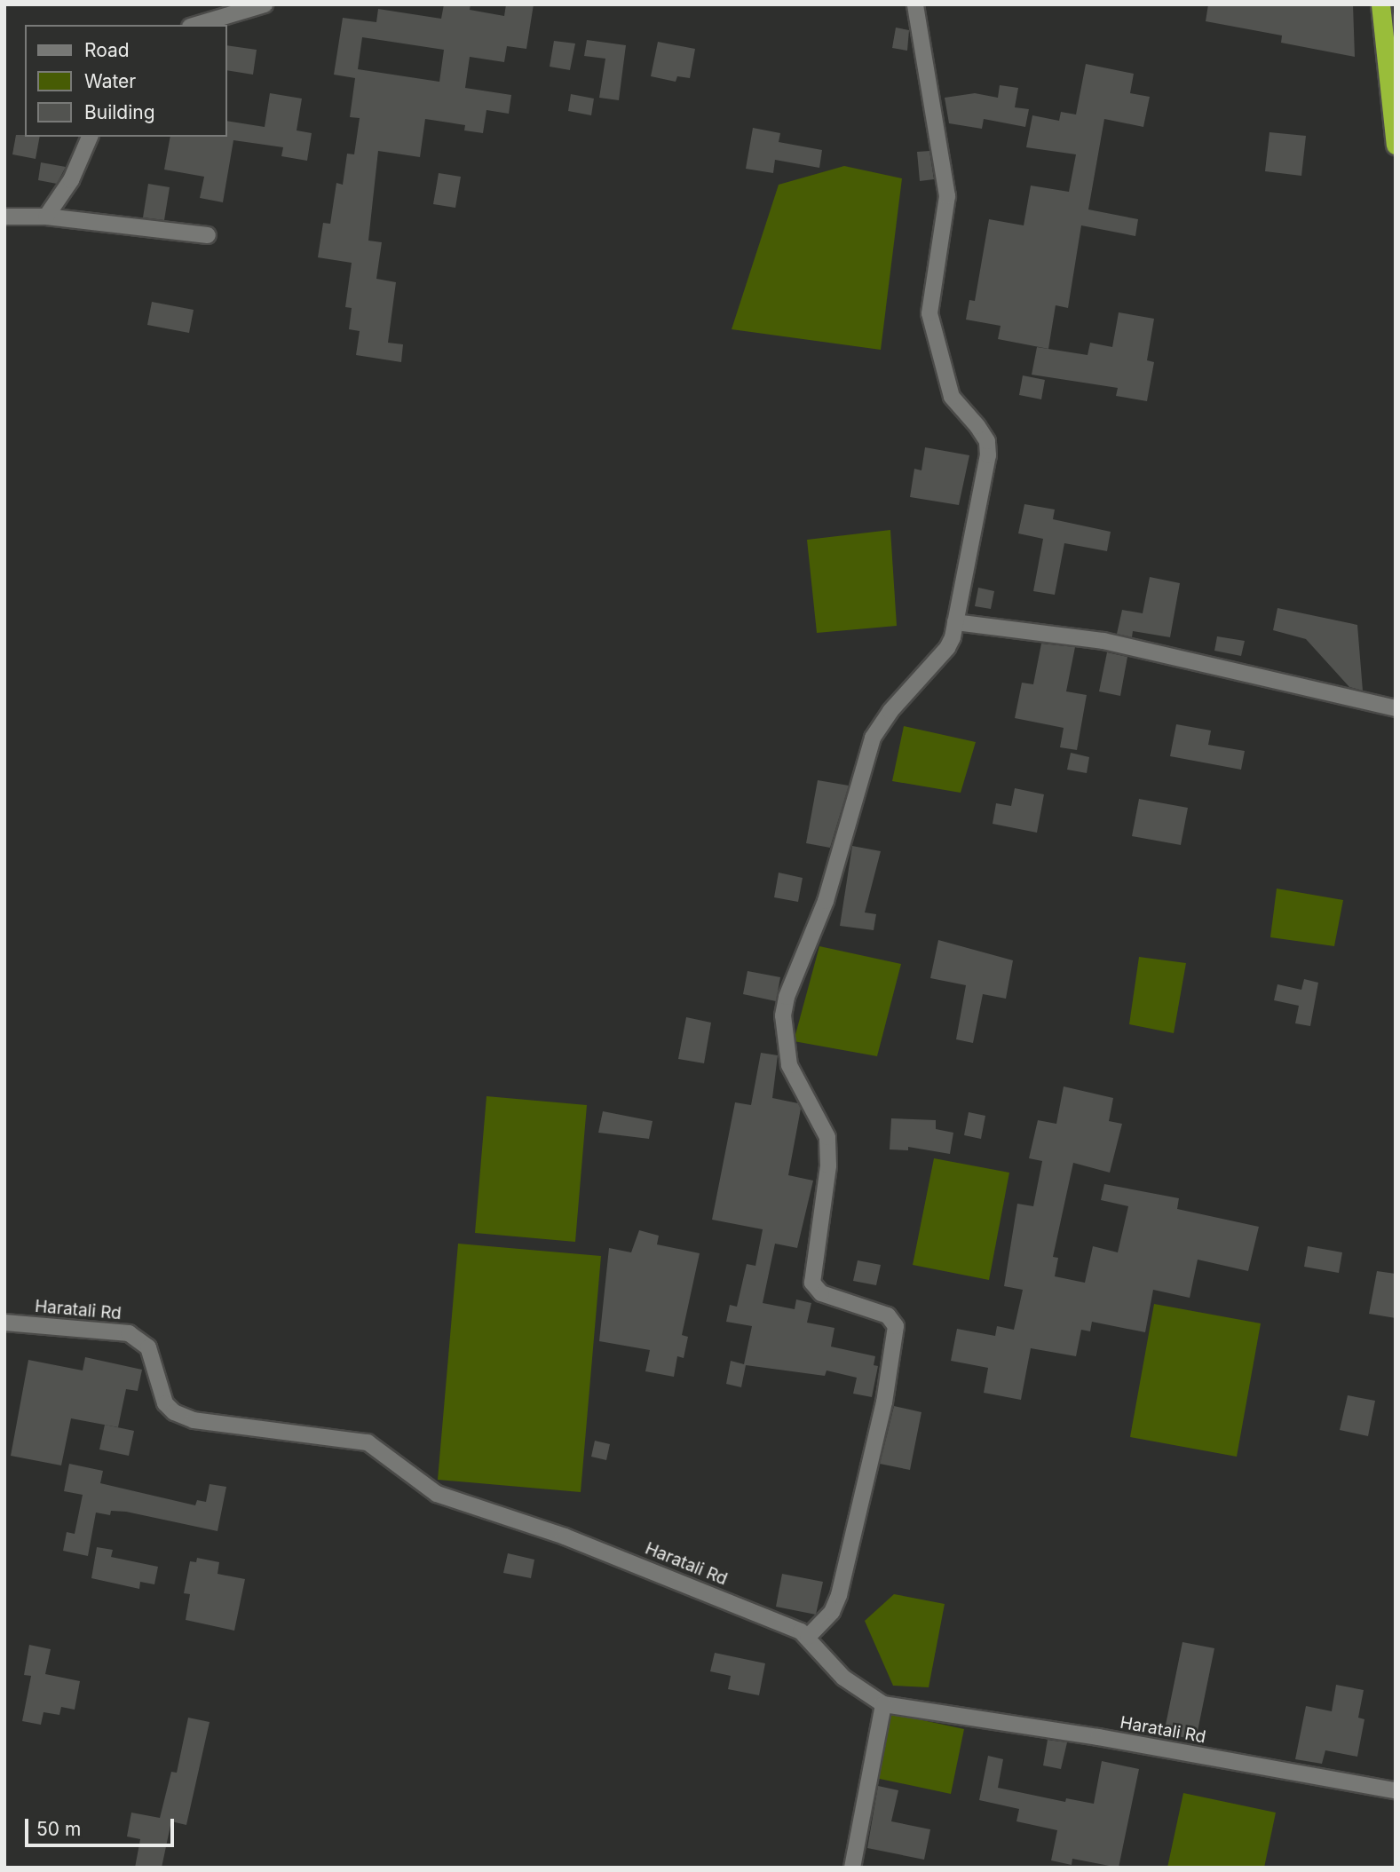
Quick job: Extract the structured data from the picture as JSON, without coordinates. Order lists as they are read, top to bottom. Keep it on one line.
{"streets":{"street":["Haratali Rd"]},"legend":["Road","Water","Building"],"scale_bar":"50 m"}
